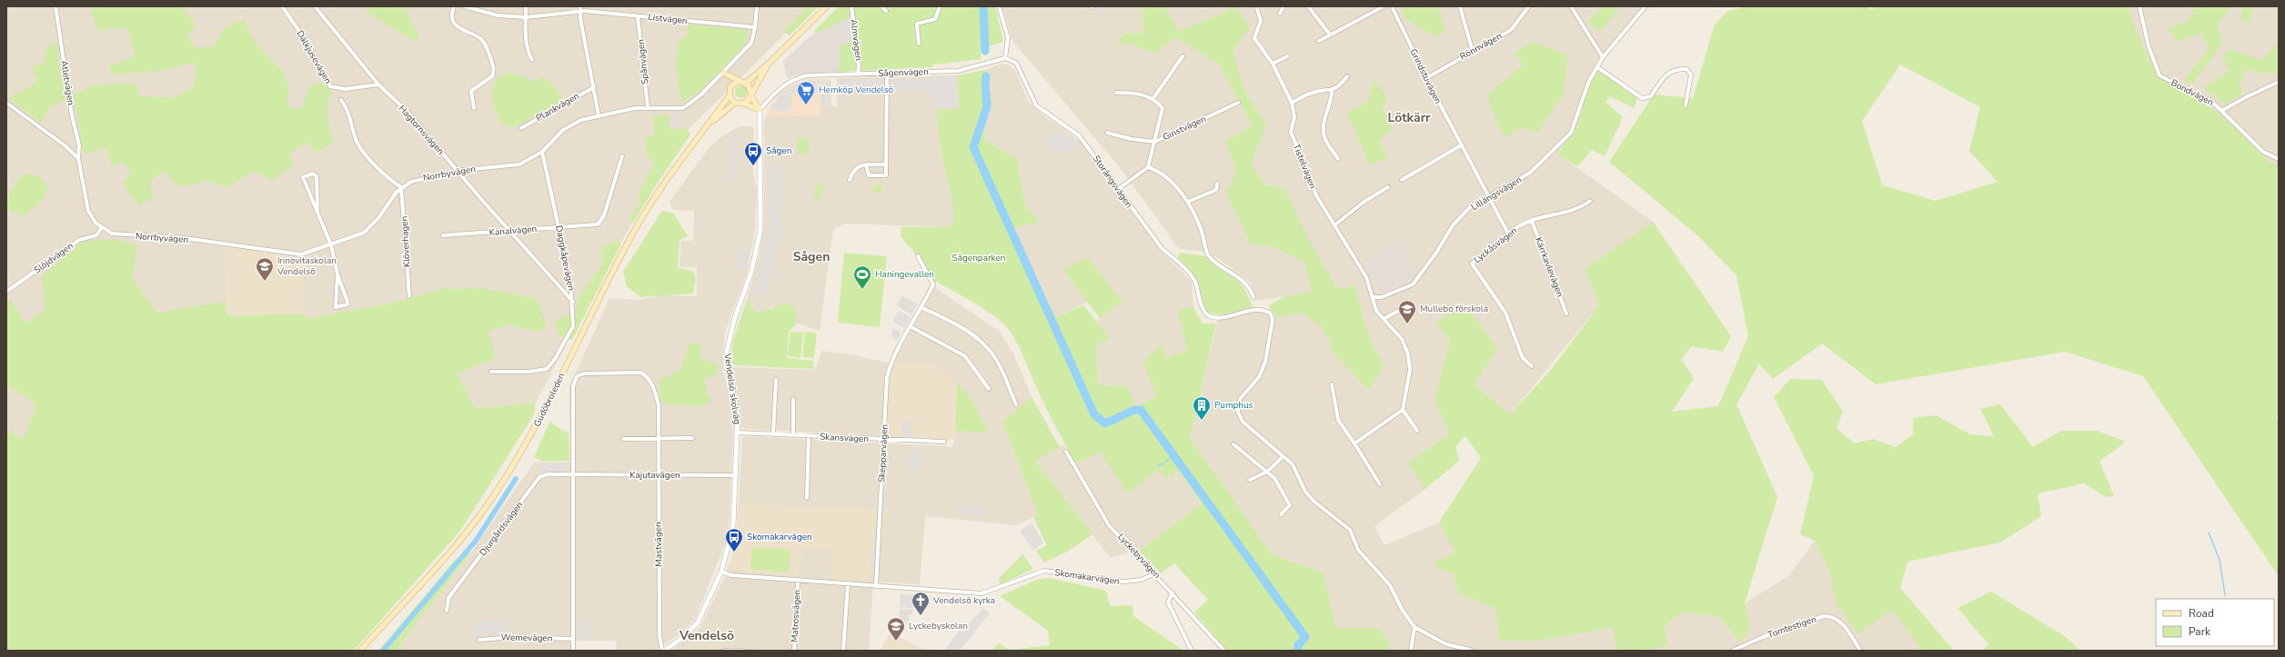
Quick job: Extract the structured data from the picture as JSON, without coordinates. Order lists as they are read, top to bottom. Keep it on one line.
{"streets":{"main road":["Gudöbroleden"],"street":["Listvägen","Almvägen","Rönnvägen","Dalkjusevägen","Spånvägen","Sågenvägen","Grindstuvägen","Atletvägen","Bondvägen","Plankvägen","Ginstvägen","Hagtornsvägen","Tistelvägen","Norrbyvägen","Storängsvägen","Lillängsvägen","Kanalvägen","Klöverhagen","Lyckåsvägen","Slöjdvägen","Daggkåpevägen","Kärrkavlevägen","Vendelsö skolväg","Skansvägen","Skepparvägen","Kajutavägen","Djurgårdsvägen","Mastvägen","Lyckebyvägen","Skomakarvägen","Matrosvägen","Tomtestigen","Wemevägen"]},"crossings":[["Listvägen","Spånvägen"],["Listvägen","Norrbyvägen"],["Almvägen","Sågenvägen"],["Rönnvägen","Grindstuvägen"],["Dalkjusevägen","Hagtornsvägen"],["Spånvägen","Norrbyvägen"],["Sågenvägen","Storängsvägen"],["Sågenvägen","Vendelsö skolväg"],["Grindstuvägen","Lillängsvägen"],["Grindstuvägen","Lyckåsvägen"],["Atletvägen","Norrbyvägen"],["Hagtornsvägen","Norrbyvägen"],["Hagtornsvägen","Kanalvägen"],["Hagtornsvägen","Daggkåpevägen"],["Tistelvägen","Lillängsvägen"],["Norrbyvägen","Klöverhagen"],["Norrbyvägen","Slöjdvägen"],["Norrbyvägen","Daggkåpevägen"],["Kanalvägen","Daggkåpevägen"],["Lyckåsvägen","Kärrkavlevägen"],["Vendelsö skolväg","Skansvägen"],["Vendelsö skolväg","Kajutavägen"],["Vendelsö skolväg","Mastvägen"],["Vendelsö skolväg","Skomakarvägen"],["Skansvägen","Skepparvägen"],["Skepparvägen","Skomakarvägen"],["Kajutavägen","Djurgårdsvägen"],["Kajutavägen","Mastvägen"],["Djurgårdsvägen","Mastvägen"],["Lyckebyvägen","Skomakarvägen"],["Skomakarvägen","Matrosvägen"]],"districts":["Lötkärr","Sågen","Vendelsö"],"parks":["Sågenparken"],"places":{"supermarket":["Hemköp Vendelsö"],"bus stop":["Sågen","Skomakarvägen"],"school or university":["Innovitaskolan Vendelsö","Mullebo förskola","Lyckebyskolan"],"sports":["Haningevallen"],"building":["Pumphus"],"church":["Vendelsö kyrka"]},"legend":["Road","Park"]}
